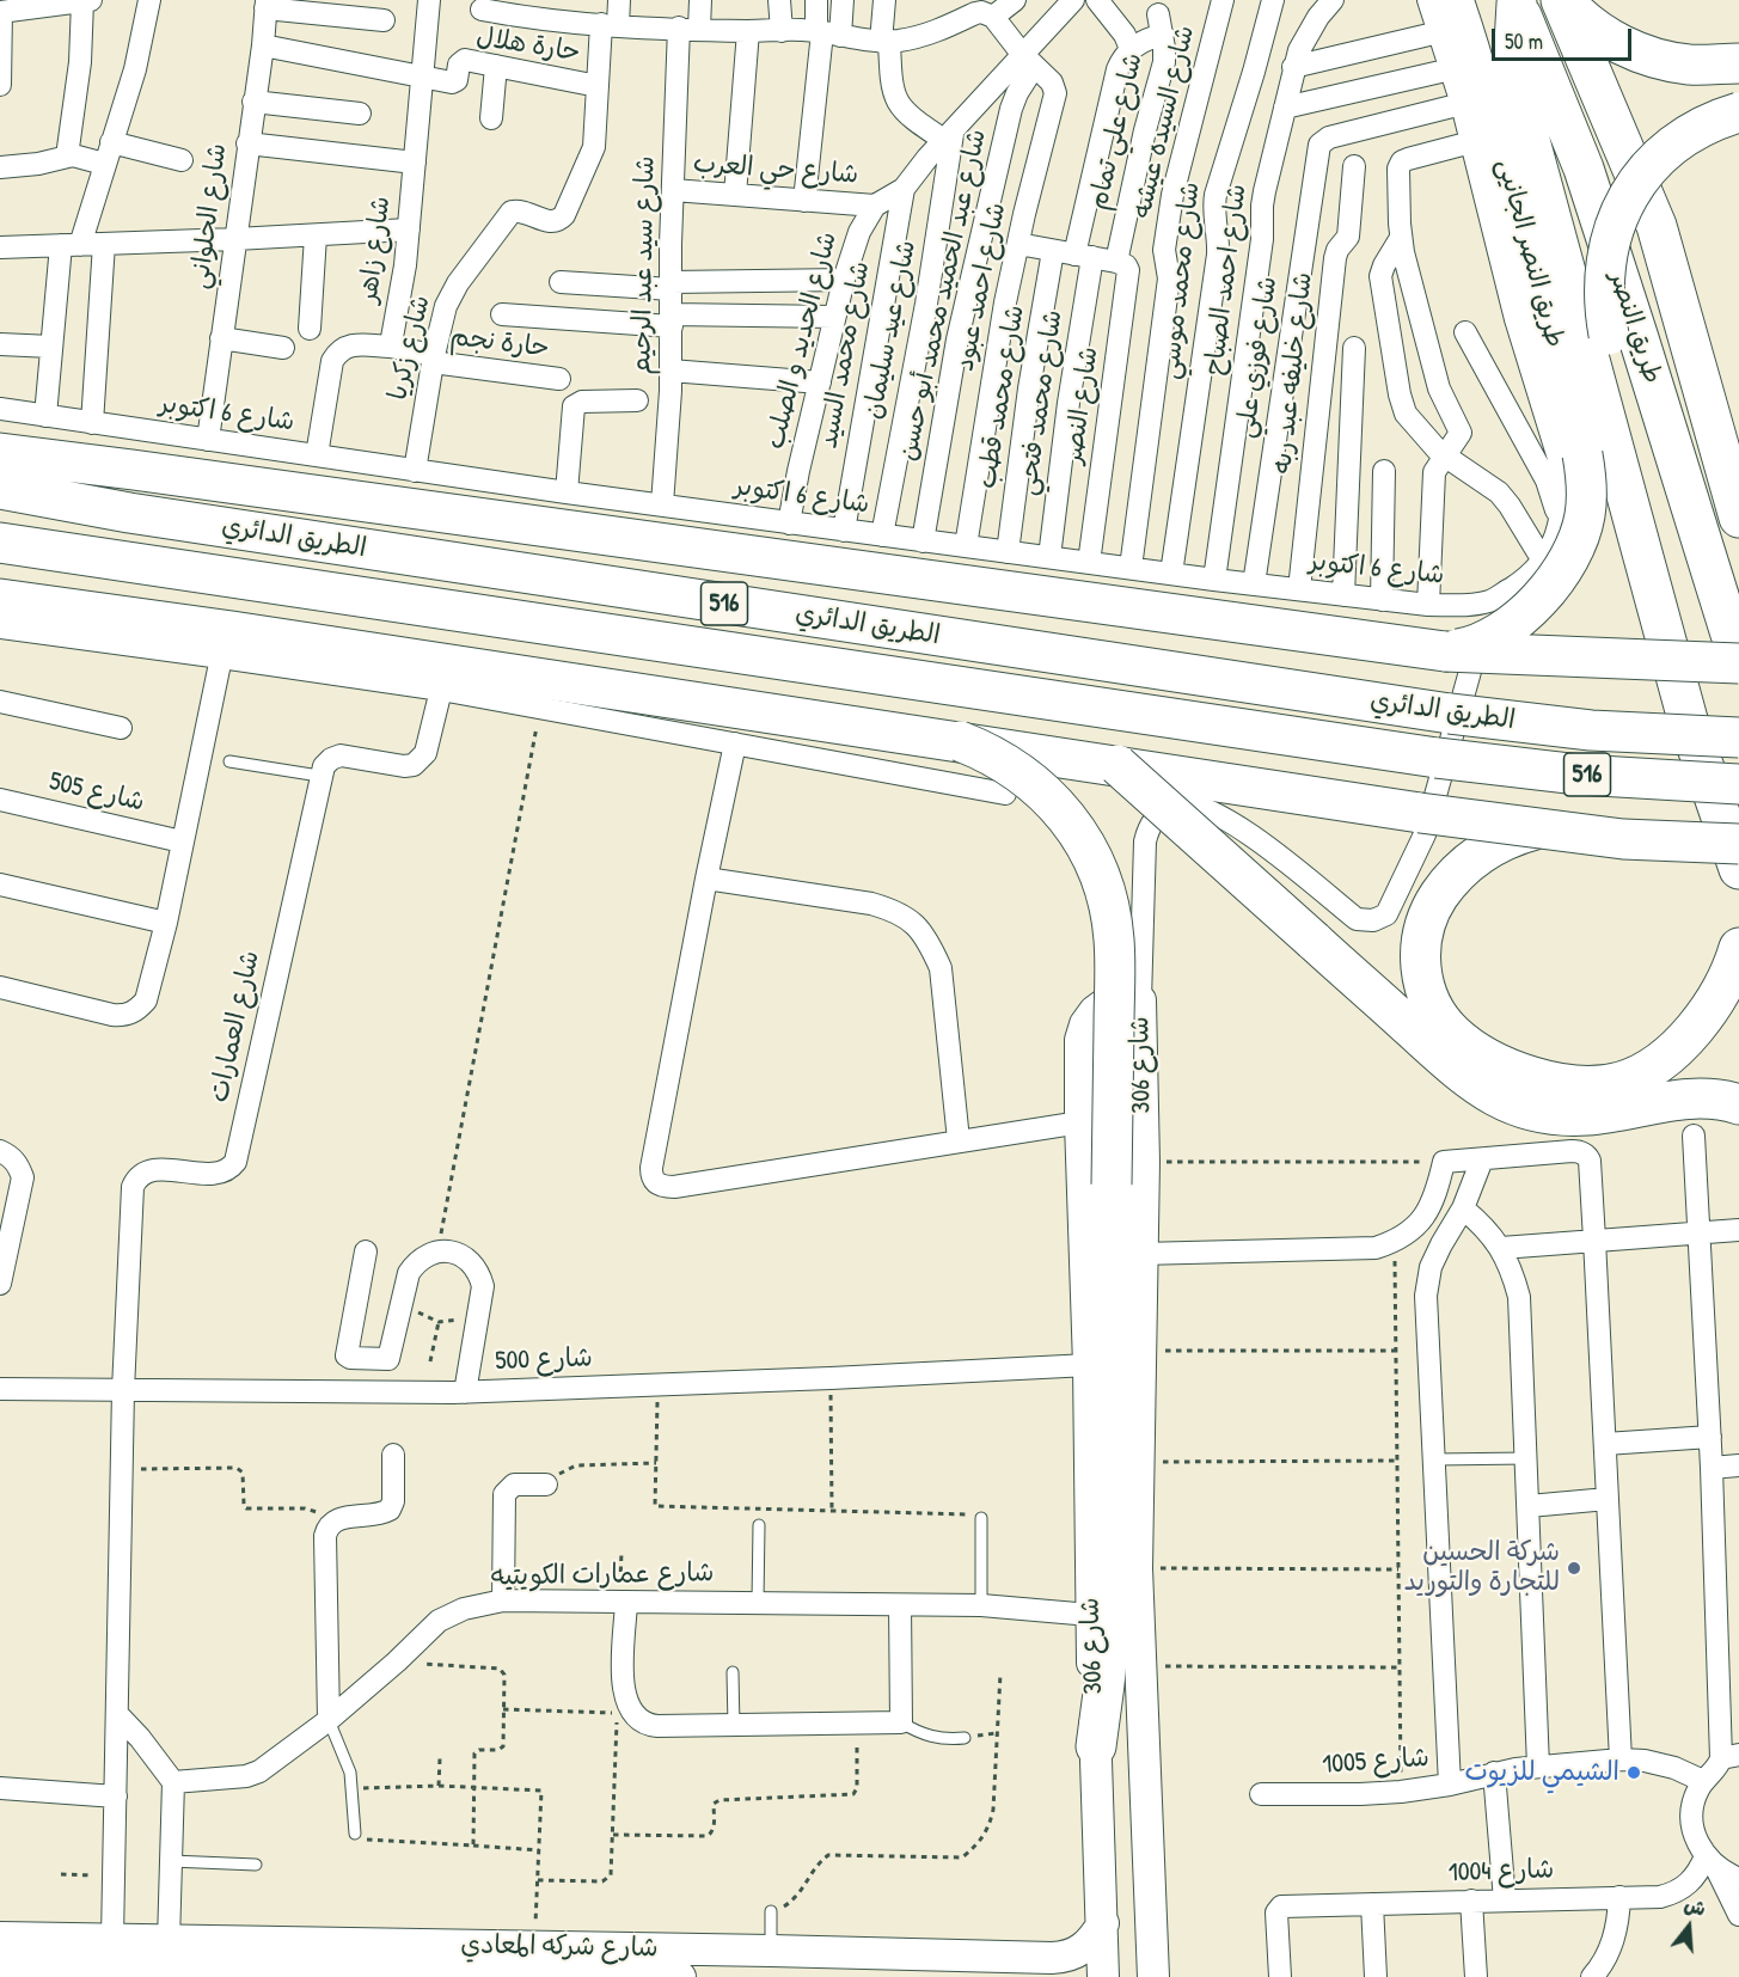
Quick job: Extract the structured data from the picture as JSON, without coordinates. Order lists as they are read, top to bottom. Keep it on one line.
{"streets":{"highway":["طريق النصر","الطريق الدائري","516"],"street":["حارة هلال","شارع السيده عيشه","شارع علي تمام","شارع حي العرب","شارع الحلواني","شارع زاهر","طريق النصر الجانيى","شارع سيد عبد الرحيم","شارع احمد الصباح","شارع محمد موسي","شارع احمد عبود","شارع عبد الحميد محمد أبو حسن","شارع عيد سليمان","شارع الحديد و الصلب","حارة نجم","شارع زكريا","شارع محمد السيد","شارع فوزي علي","شارع خليفه عبد ربه","شارع محمد قطب","شارع محمد فتحي","شارع النصر","شارع 6 اكتوبر","شارع 505","شارع العمارات","شارع 306","شارع 500","شارع عمارات الكويتيه","شارع 1005","شارع 1004","شارع شركه المعادي"]},"crossings":[["حارة هلال","شارع زاهر"],["حارة هلال","شارع زكريا"],["شارع السيده عيشه","شارع 6 اكتوبر"],["شارع علي تمام","شارع النصر"],["شارع حي العرب","شارع سيد عبد الرحيم"],["شارع حي العرب","شارع الحديد و الصلب"],["شارع الحلواني","شارع 6 اكتوبر"],["شارع زاهر","حارة نجم"],["طريق النصر الجانيى","شارع فوزي علي"],["طريق النصر الجانيى","شارع 6 اكتوبر"],["شارع سيد عبد الرحيم","شارع 6 اكتوبر"],["شارع احمد الصباح","شارع 6 اكتوبر"],["شارع محمد موسي","شارع 6 اكتوبر"],["شارع احمد عبود","شارع عبد الحميد محمد أبو حسن"],["شارع احمد عبود","شارع 6 اكتوبر"],["شارع عبد الحميد محمد أبو حسن","شارع 6 اكتوبر"],["شارع عيد سليمان","شارع 6 اكتوبر"],["شارع الحديد و الصلب","شارع 6 اكتوبر"],["حارة نجم","شارع زكريا"],["شارع زكريا","شارع 6 اكتوبر"],["شارع محمد السيد","شارع 6 اكتوبر"],["شارع فوزي علي","شارع 6 اكتوبر"],["شارع خليفه عبد ربه","شارع 6 اكتوبر"],["شارع محمد قطب","شارع محمد فتحي"],["شارع محمد قطب","شارع 6 اكتوبر"],["شارع محمد فتحي","شارع 6 اكتوبر"],["شارع النصر","شارع 6 اكتوبر"],["شارع العمارات","شارع 500"],["شارع العمارات","شارع شركه المعادي"],["شارع 306","شارع 500"],["شارع 306","شارع عمارات الكويتيه"],["شارع 306","شارع شركه المعادي"]],"places":["شركة الحسين للتجارة والتوريد","الشيمي للزيوت"],"scale_bar":"50 m","north":"top"}
